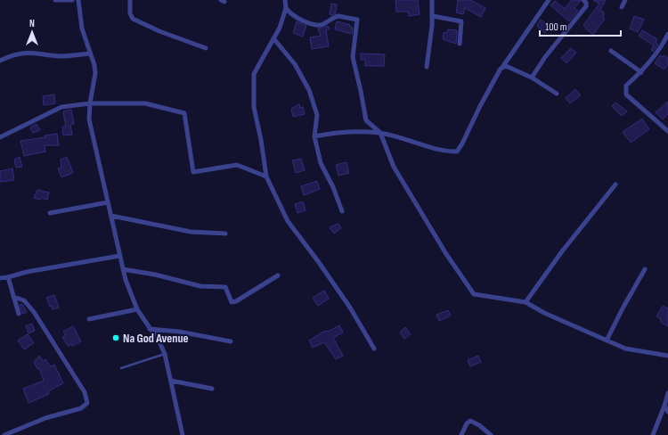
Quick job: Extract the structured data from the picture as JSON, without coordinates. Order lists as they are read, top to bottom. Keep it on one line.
{"places":["Na God Avenue"],"scale_bar":"100 m","north":"top"}
